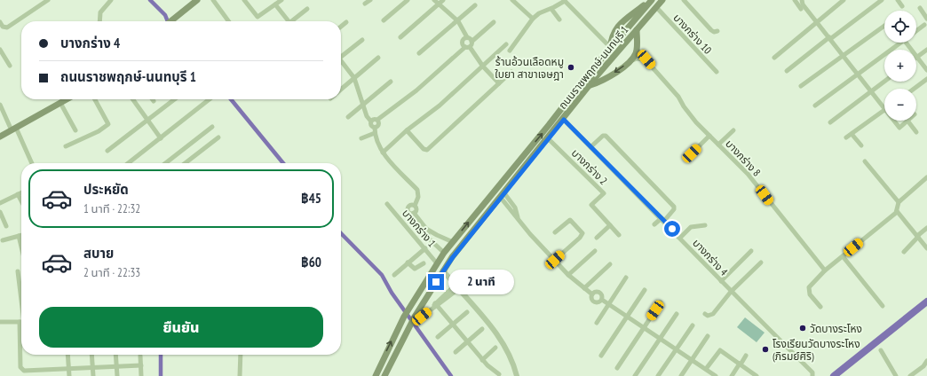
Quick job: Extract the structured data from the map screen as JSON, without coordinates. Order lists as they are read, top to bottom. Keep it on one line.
{"streets":{"main road":["ถนนราชพฤกษ์-นนทบุรี 1"],"street":["บางกร่าง 10","บางกร่าง 8","บางกร่าง 2","บางกร่าง 1","บางกร่าง 4"]},"crossings":[["บางกร่าง 10","ถนนราชพฤกษ์-นนทบุรี 1"],["ถนนราชพฤกษ์-นนทบุรี 1","บางกร่าง 2"],["ถนนราชพฤกษ์-นนทบุรี 1","บางกร่าง 1"],["ถนนราชพฤกษ์-นนทบุรี 1","บางกร่าง 4"]],"places":["ร้านอ้วนเลือดหมู ใบยา สาขาเจษฎา","วัดบางระโหง","โรงเรียนวัดบางระโหง (ภิรมย์ศิริ)"],"page":{"map_buttons":["+","−"],"banner":["บางกร่าง 4","ถนนราชพฤกษ์-นนทบุรี 1"],"list":[{"name":"ประหยัด","note":"1 นาที · 22:32","value":"฿45"},{"name":"สบาย","note":"2 นาที · 22:33","value":"฿60"}],"bubble":"2 นาที","buttons":"ยืนยัน"}}
